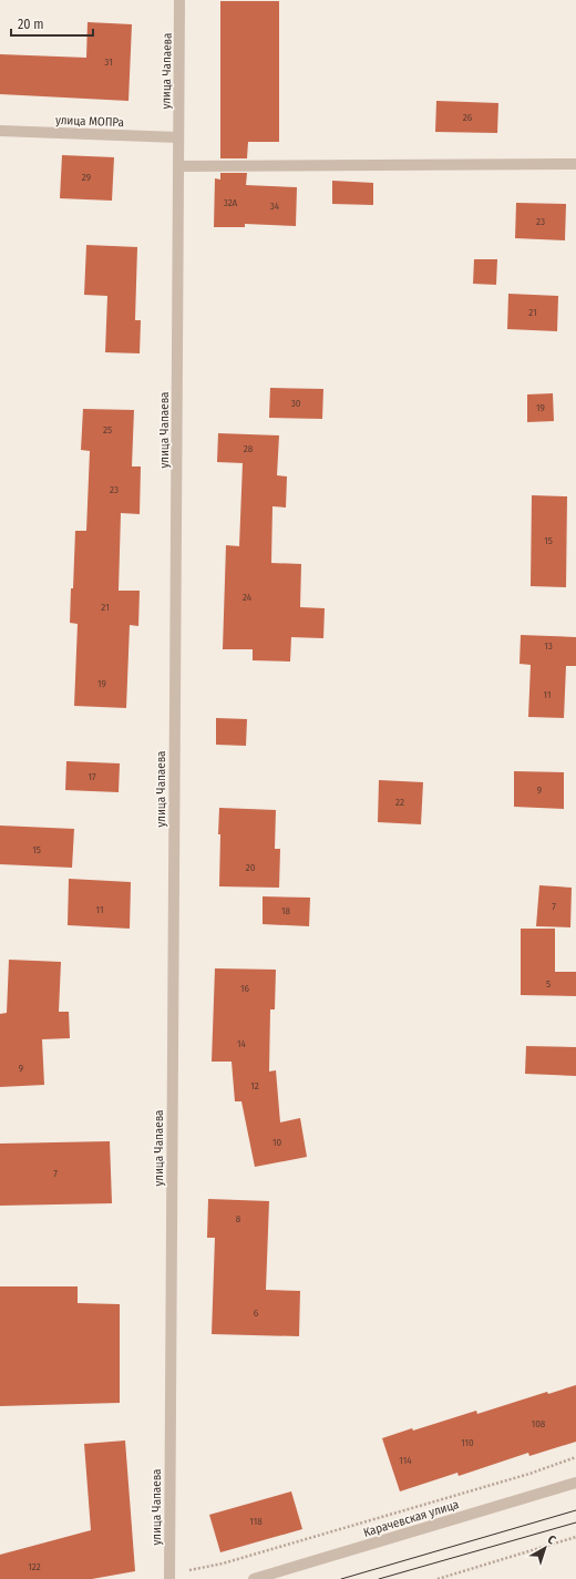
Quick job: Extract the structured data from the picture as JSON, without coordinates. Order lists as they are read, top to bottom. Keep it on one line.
{"streets":{"street":["улица Чапаева","улица МОПРа","Карачевская улица"]},"crossings":[["улица Чапаева","улица МОПРа"]],"house_numbers":["31","26","29","32А","34","23","21","30","19","25","28","23","15","24","21","13","19","11","17","9","22","15","20","7","11","18","5","16","14","9","12","10","7","8","6","108","110","114","118","122"],"scale_bar":"20 m","north":"top right"}
